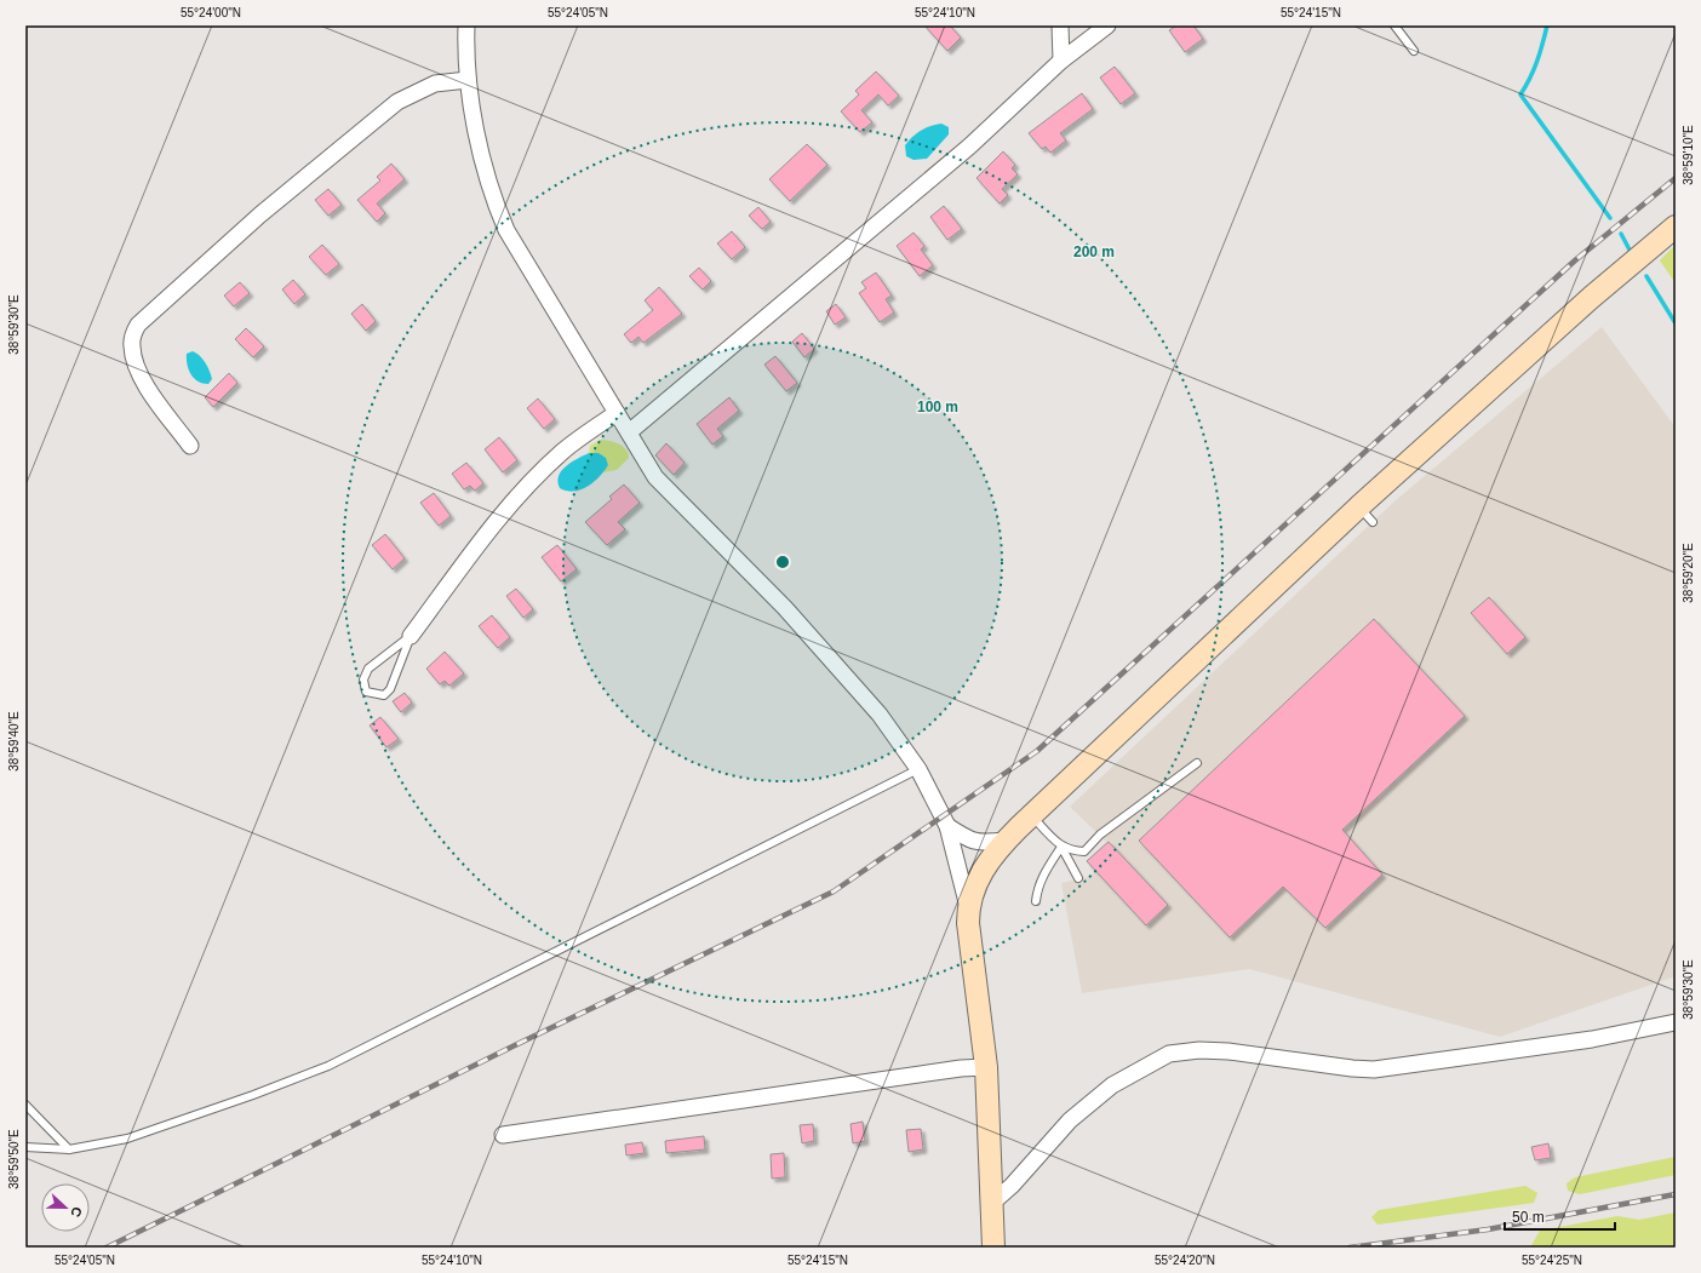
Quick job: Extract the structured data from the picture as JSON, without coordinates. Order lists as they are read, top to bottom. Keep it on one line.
{"scale_bar":"50 m","north":"right","coordinates":["55°24'00\"N","55°24'05\"N","55°24'10\"N","55°24'15\"N","38°59'10\"E","38°59'30\"E","38°59'20\"E","38°59'40\"E","38°59'50\"E","55°24'20\"N","55°24'25\"N"],"rings":["200 m","100 m"]}
